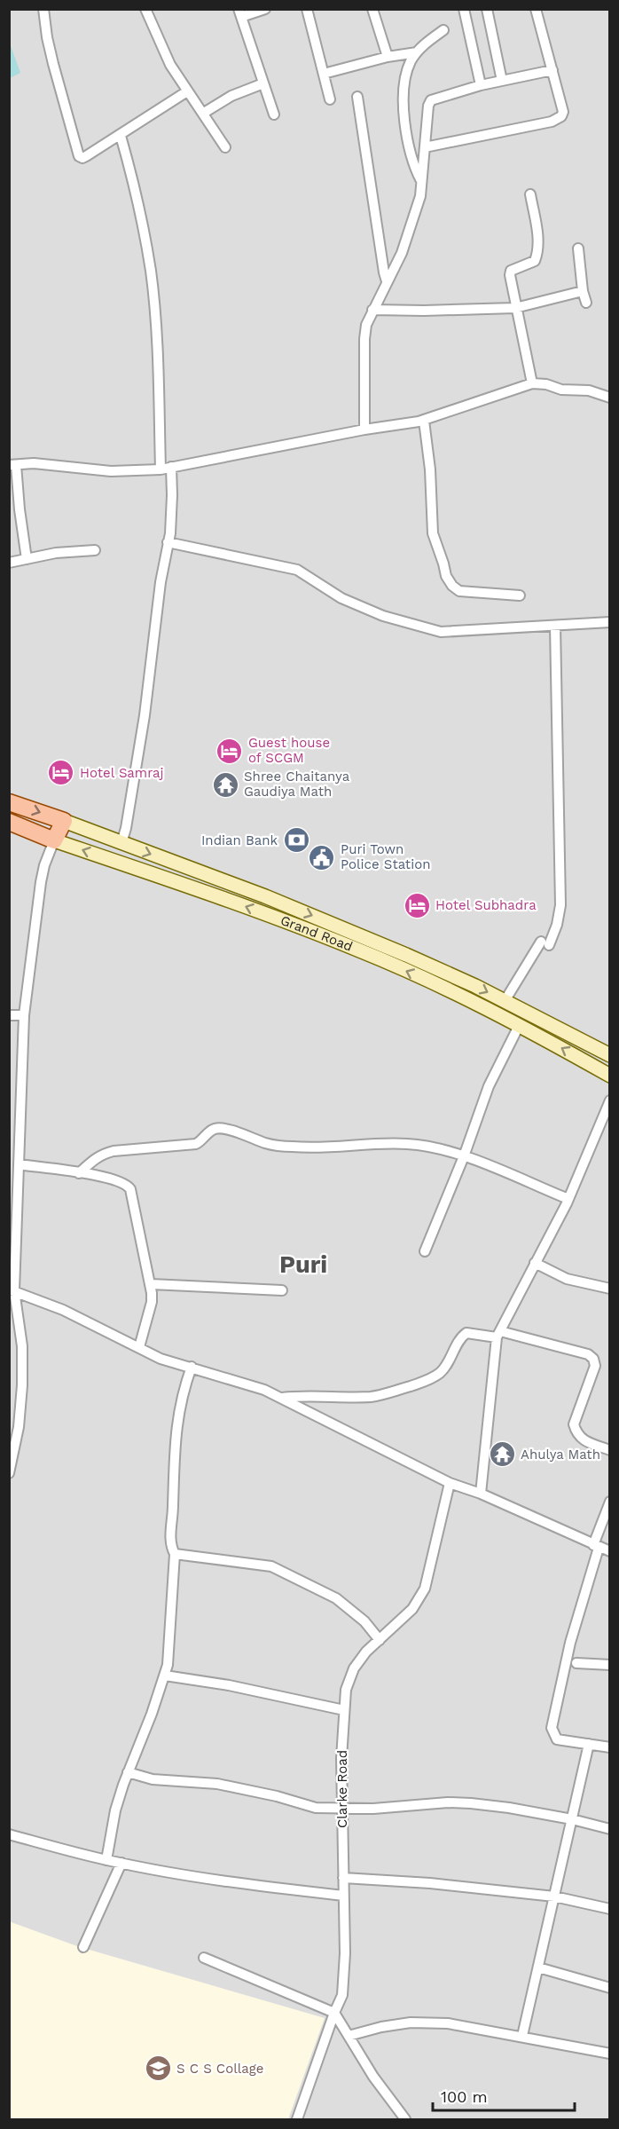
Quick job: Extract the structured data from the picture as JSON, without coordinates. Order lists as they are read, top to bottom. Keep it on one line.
{"streets":{"main road":["Grand Road"],"street":["Clarke Road"]},"districts":["Puri"],"places":{"hotel":["Guest house of SCGM","Hotel Samraj","Hotel Subhadra"],"temple":["Shree Chaitanya Gaudiya Math","Ahulya Math"],"bank":["Indian Bank"],"public building":["Puri Town Police Station"],"school or university":["S C S Collage"]},"scale_bar":"100 m"}
